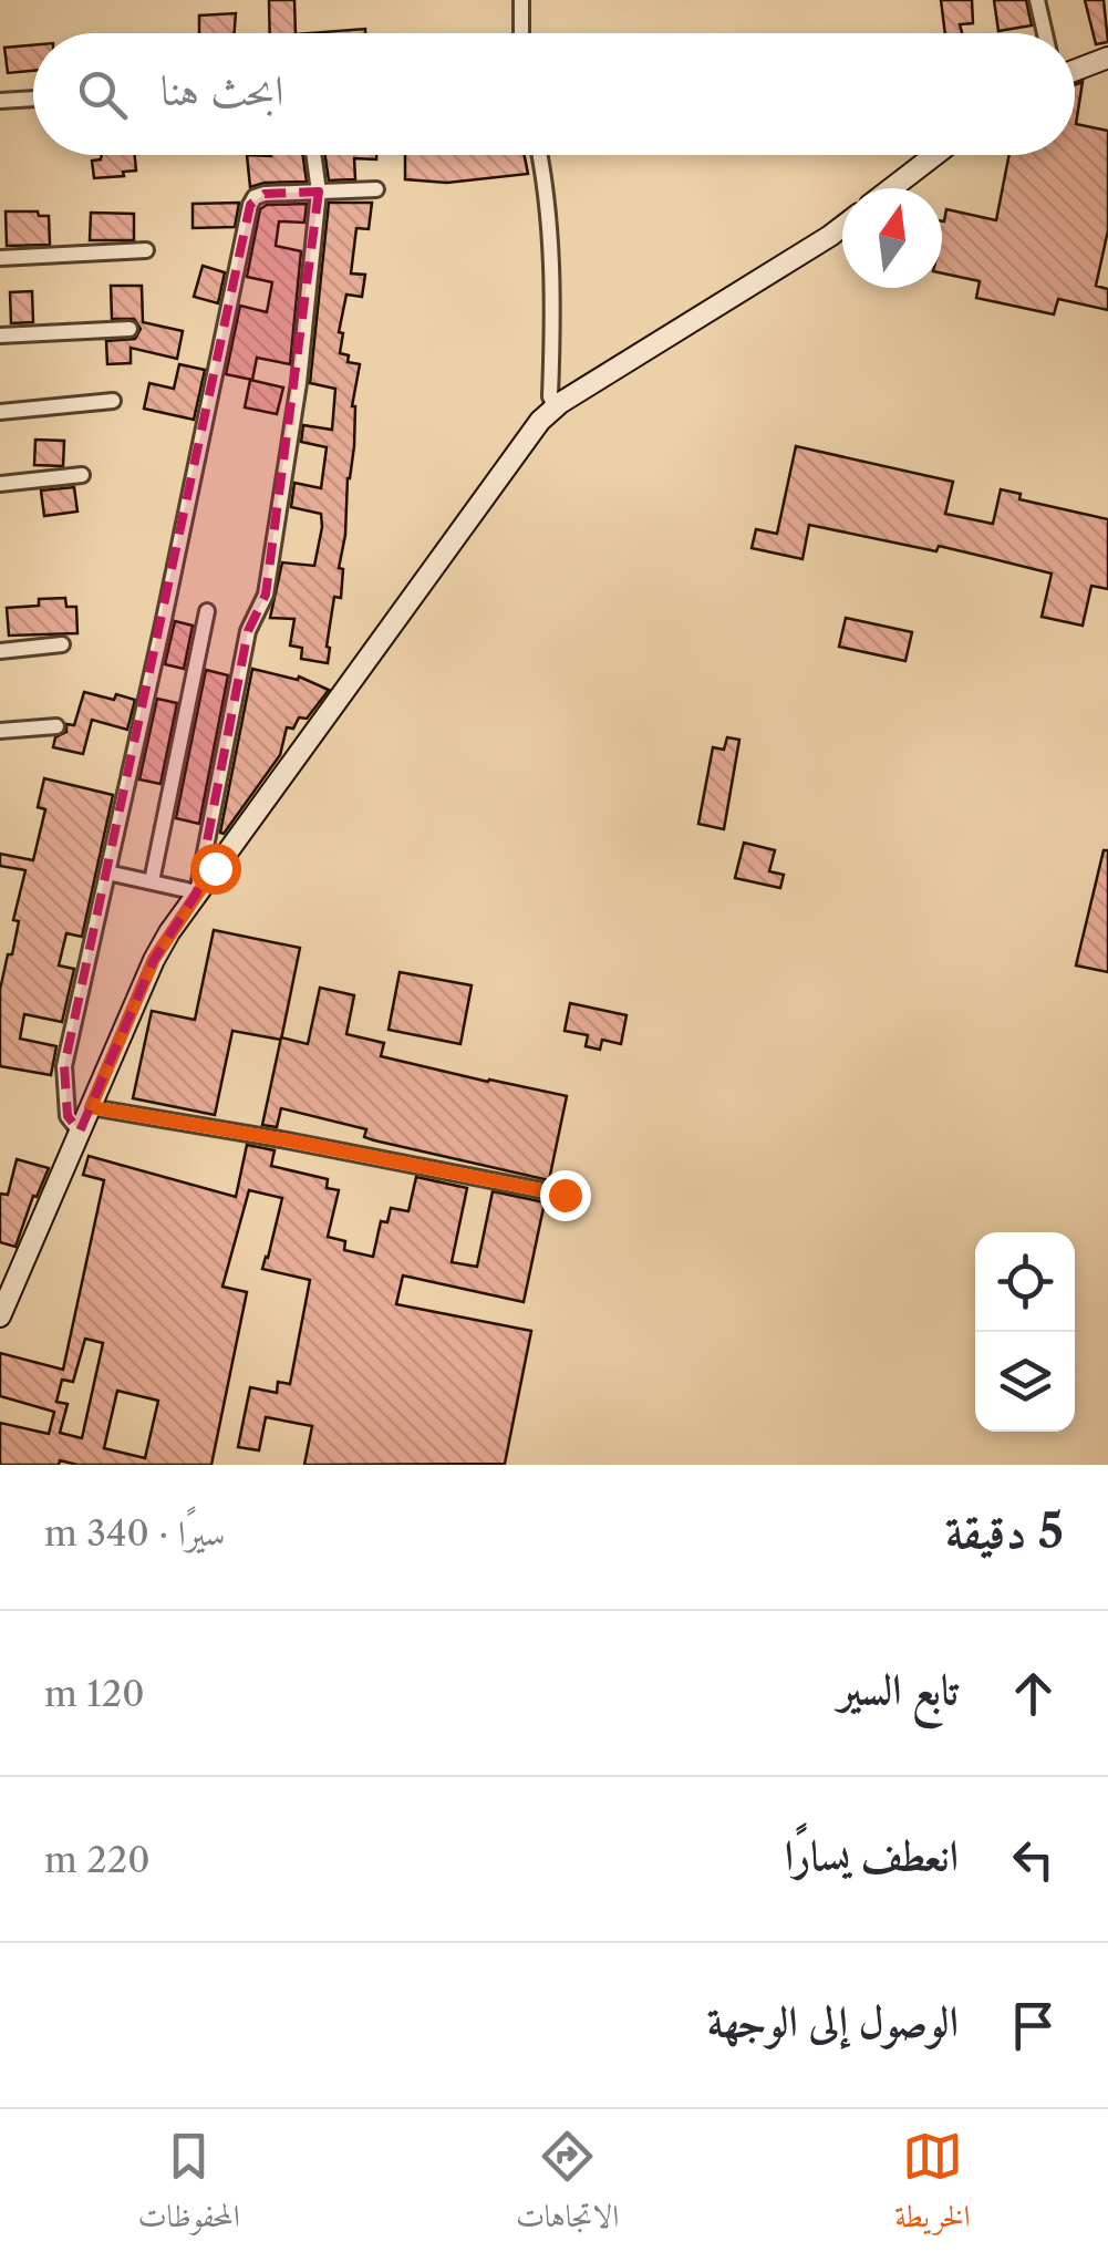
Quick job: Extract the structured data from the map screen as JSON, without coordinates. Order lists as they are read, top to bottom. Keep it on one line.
{"north":"top","page":{"search":"ابحث هنا","heading":["5 دقيقة","سيرًا · 340 m"],"list":[["تابع السير","120 m"],["انعطف يسارًا","220 m"],"الوصول إلى الوجهة"],"nav":["الخريطة","الاتجاهات","المحفوظات"]}}
